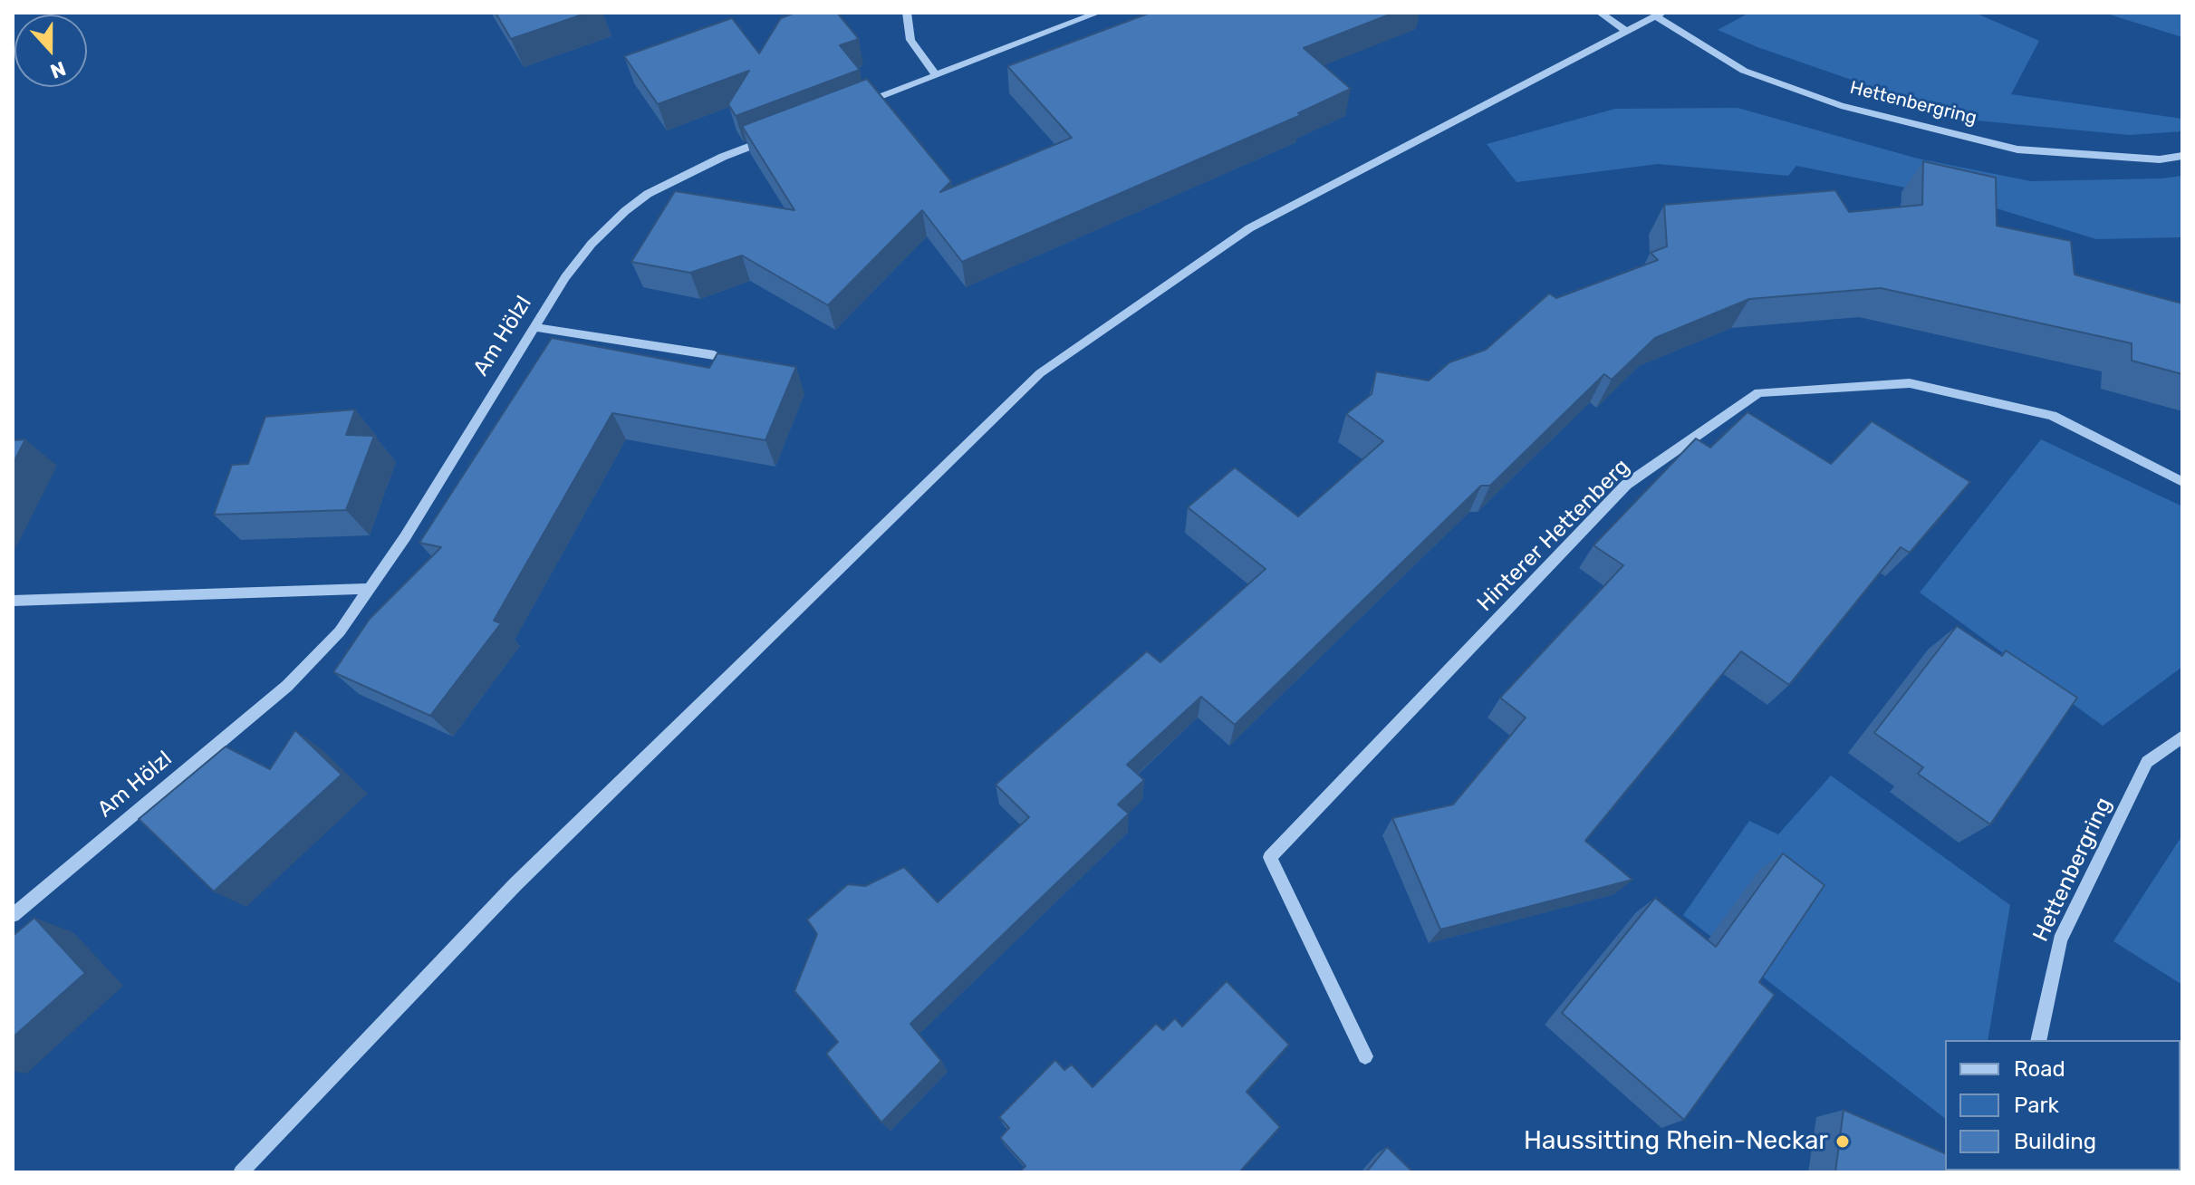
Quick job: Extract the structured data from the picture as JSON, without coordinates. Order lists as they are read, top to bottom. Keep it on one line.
{"streets":{"street":["Hettenbergring","Am Hölzl","Hinterer Hettenberg"]},"places":["Haussitting Rhein-Neckar"],"legend":["Road","Park","Building"],"north":"bottom"}
